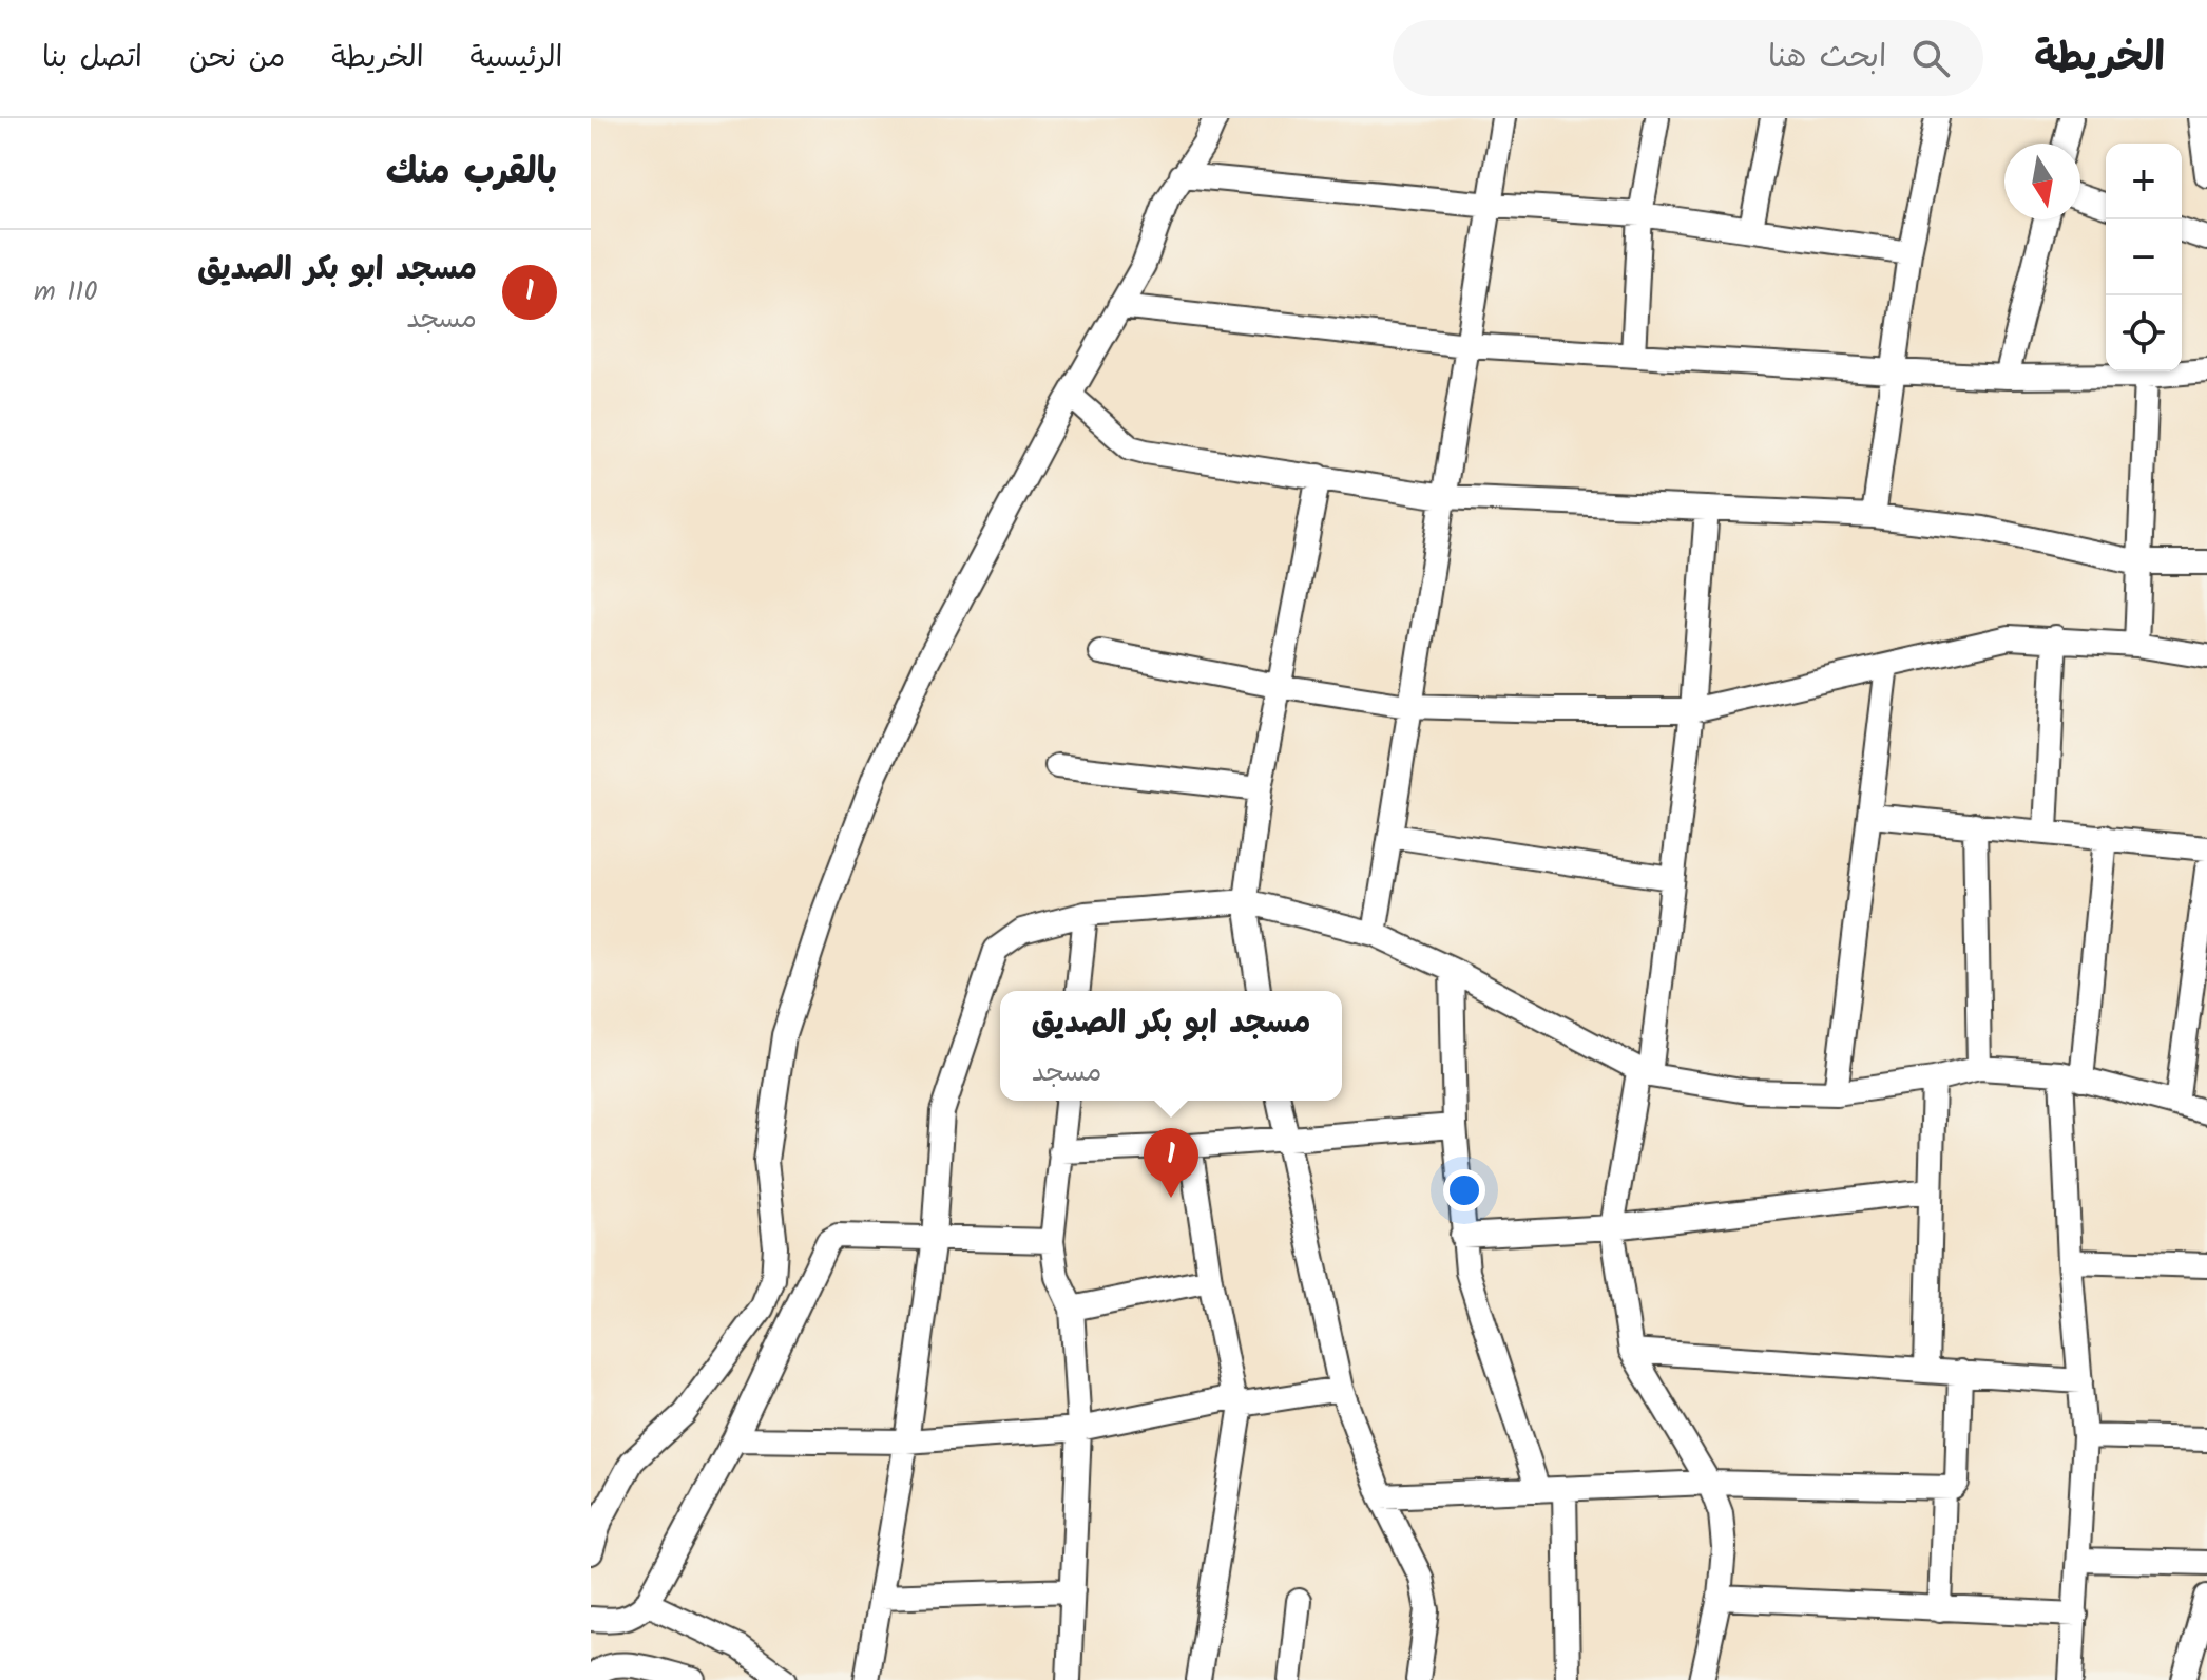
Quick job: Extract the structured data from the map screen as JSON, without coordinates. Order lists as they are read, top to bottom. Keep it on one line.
{"north":"bottom","page":{"header":"الخريطة","search":"ابحث هنا","nav":["الرئيسية","الخريطة","من نحن","اتصل بنا"],"heading":"بالقرب منك","map_buttons":["+","−"],"list":[{"mark":"1","name":"مسجد ابو بكر الصديق","note":"مسجد","value":"110 m"}],"popup":["مسجد ابو بكر الصديق","مسجد"],"pins":"1"}}
